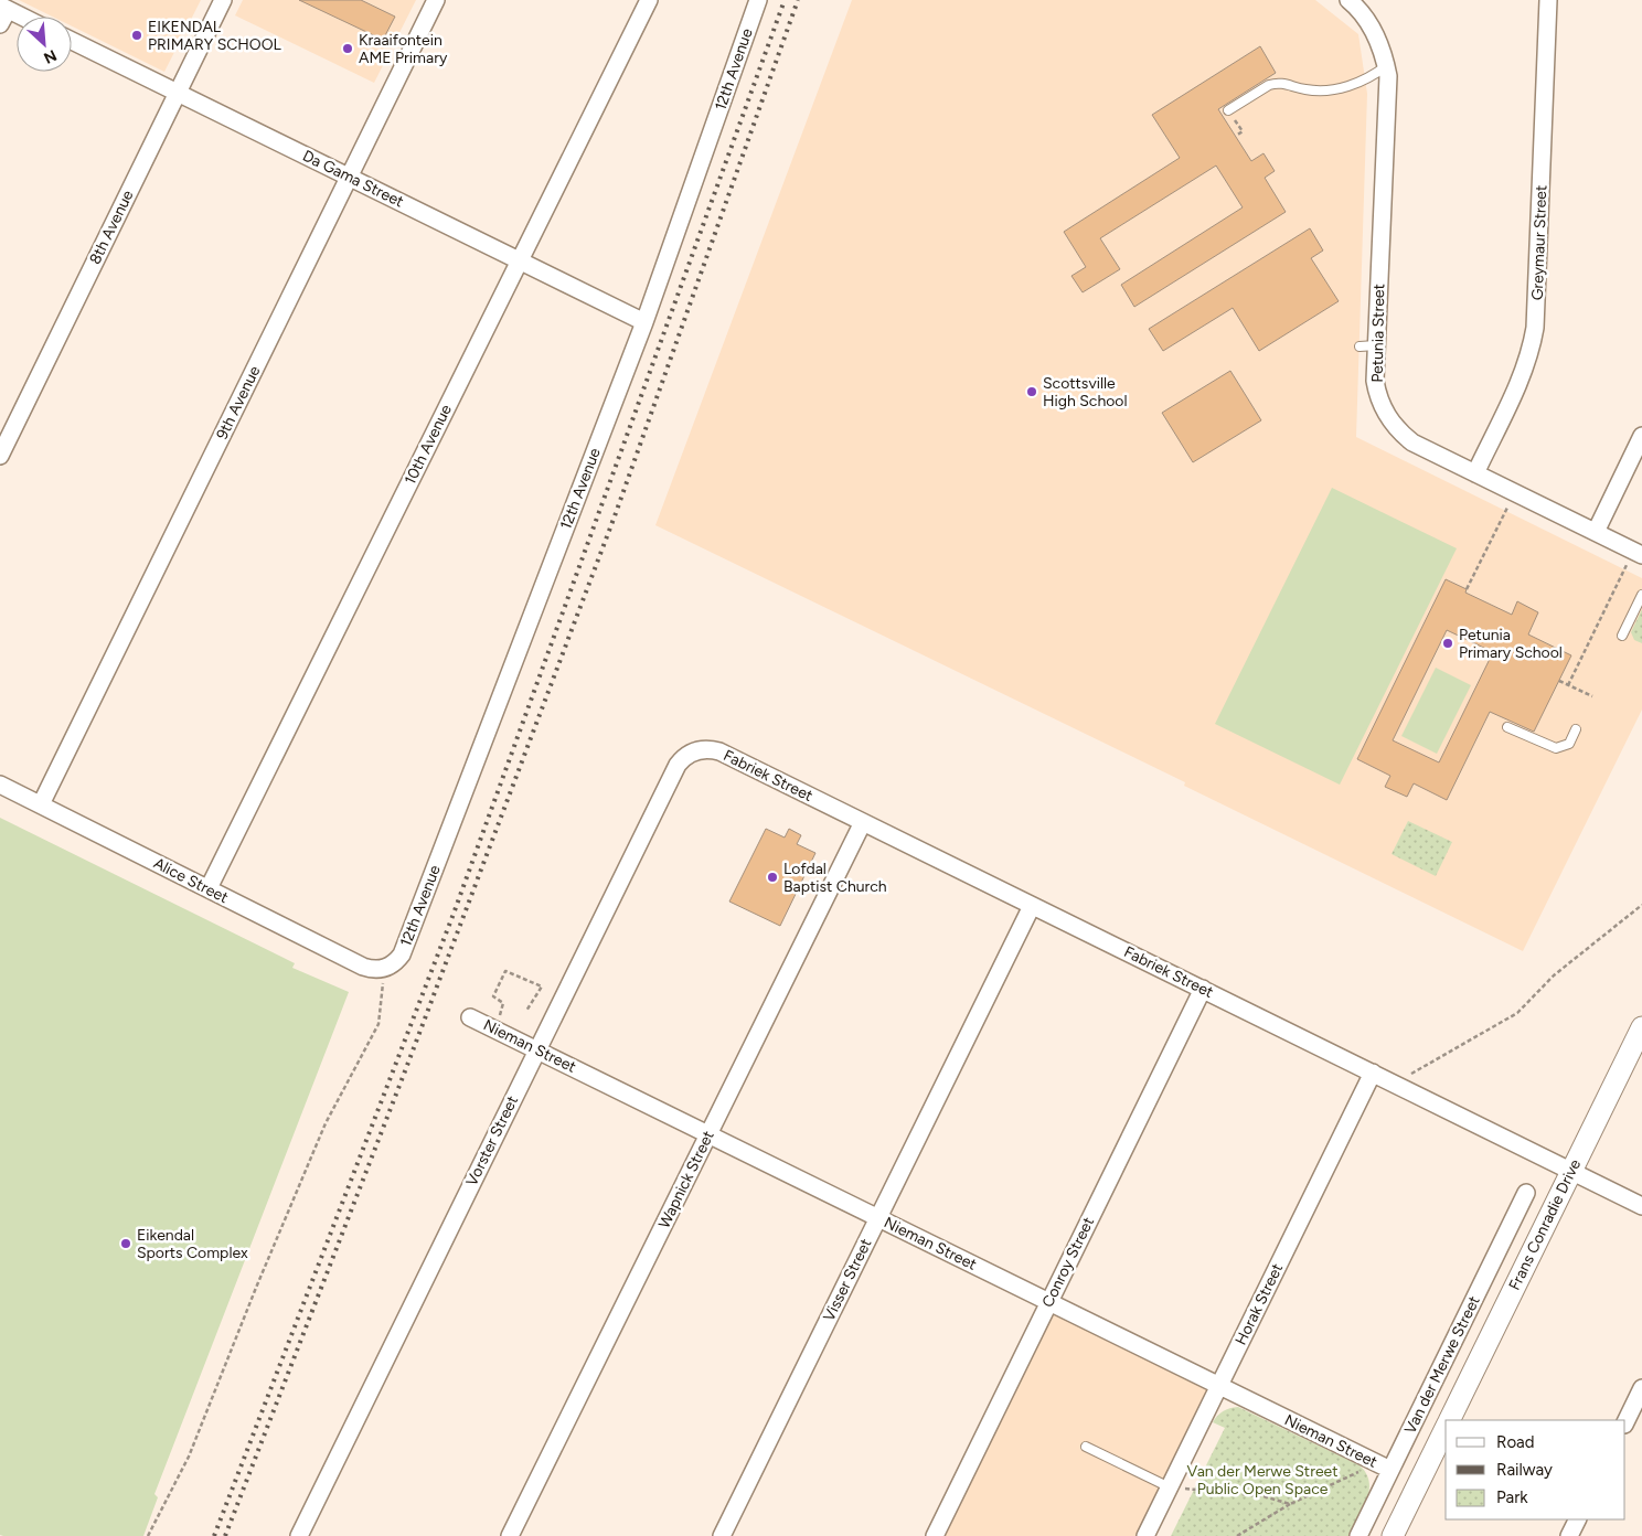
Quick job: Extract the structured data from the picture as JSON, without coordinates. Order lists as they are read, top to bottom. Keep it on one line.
{"streets":{"street":["12th Avenue","Da Gama Street","8th Avenue","Greymaur Street","Petunia Street","9th Avenue","10th Avenue","Fabriek Street","Alice Street","Nieman Street","Vorster Street","Wapnick Street","Frans Conradie Drive","Conroy Street","Visser Street","Horak Street","Van der Merwe Street"]},"crossings":[["12th Avenue","Da Gama Street"],["12th Avenue","Alice Street"],["Da Gama Street","8th Avenue"],["Da Gama Street","9th Avenue"],["Da Gama Street","10th Avenue"],["Greymaur Street","Petunia Street"],["9th Avenue","Alice Street"],["10th Avenue","Alice Street"],["Fabriek Street","Vorster Street"],["Fabriek Street","Wapnick Street"],["Fabriek Street","Frans Conradie Drive"],["Fabriek Street","Conroy Street"],["Fabriek Street","Visser Street"],["Fabriek Street","Horak Street"],["Nieman Street","Vorster Street"],["Nieman Street","Wapnick Street"],["Nieman Street","Conroy Street"],["Nieman Street","Visser Street"],["Nieman Street","Horak Street"],["Nieman Street","Van der Merwe Street"]],"parks":["Van der Merwe Street Public Open Space"],"places":["EIKENDAL PRIMARY SCHOOL","Kraaifontein AME Primary","Scottsville High School","Petunia Primary School","Lofdal Baptist Church","Eikendal Sports Complex"],"legend":["Road","Railway","Park"],"north":"bottom right"}
